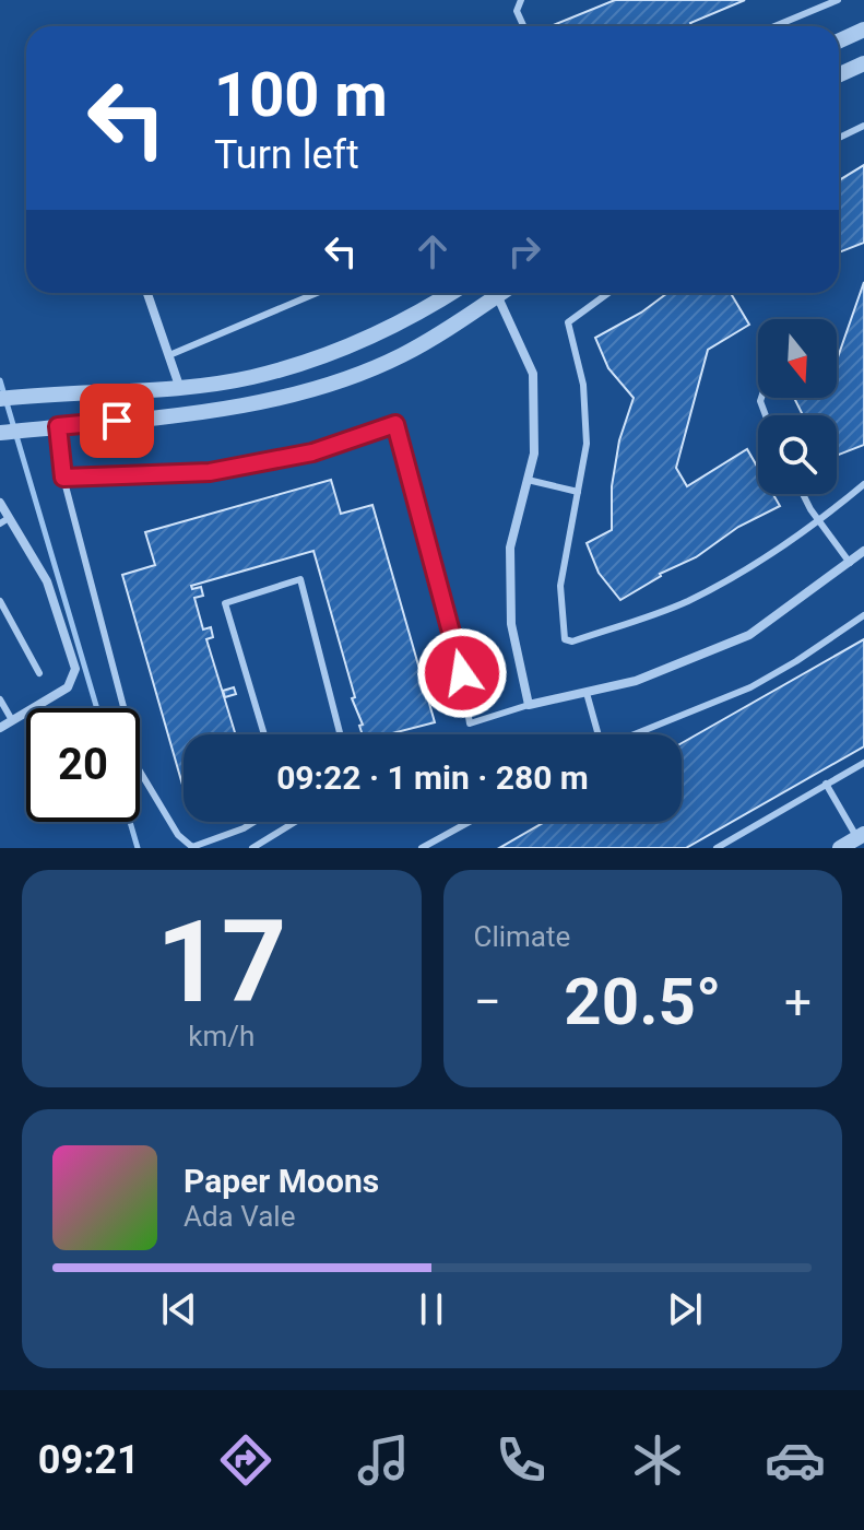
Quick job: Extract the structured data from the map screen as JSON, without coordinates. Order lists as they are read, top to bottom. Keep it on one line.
{"north":"bottom","page":{"turn":["100 m","Turn left"],"limit":"20","trip":"09:22 · 1 min · 280 m","tile":[["17","km/h"],"Climate"],"heat":["−","20.5°","+"],"song":["Paper Moons","Ada Vale"],"tabs":"09:21"}}
